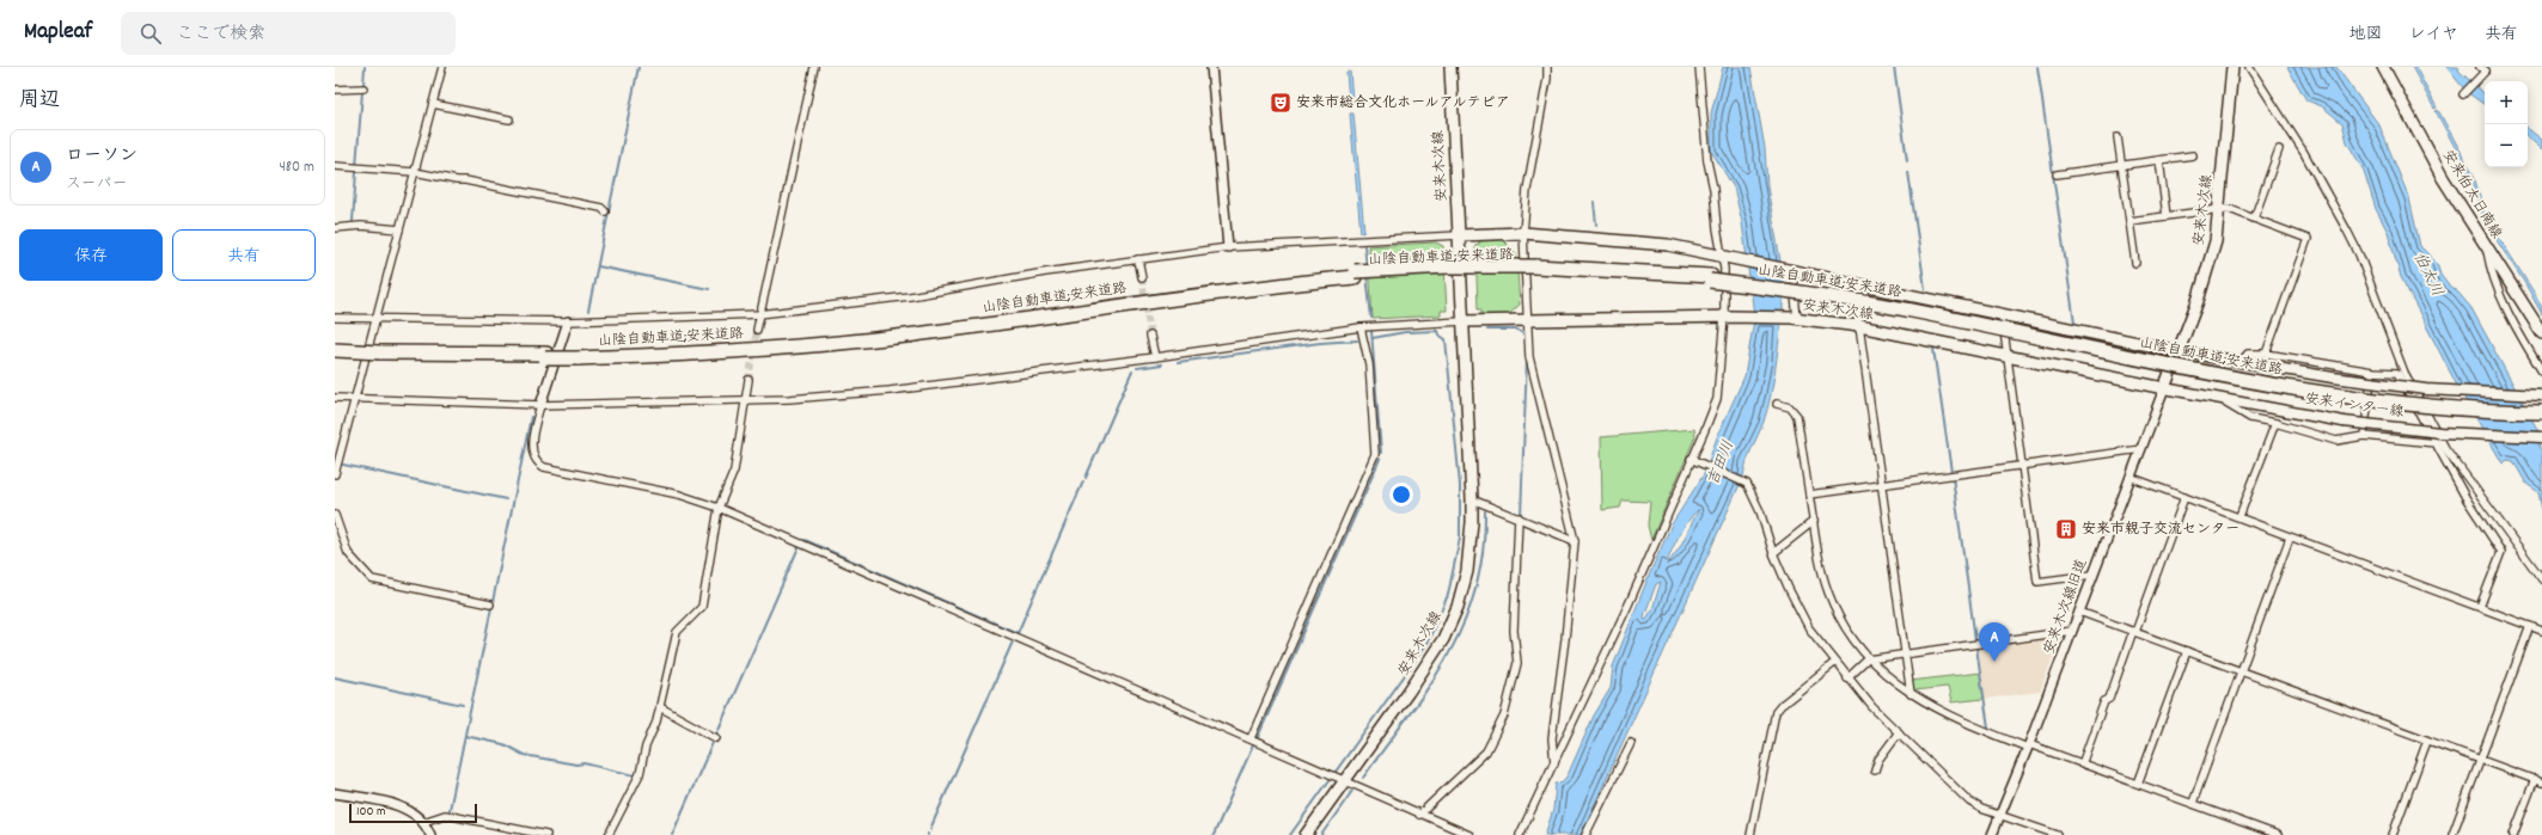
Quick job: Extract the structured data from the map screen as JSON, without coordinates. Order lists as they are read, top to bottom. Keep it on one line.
{"streets":{"highway":["山陰自動車道;安来道路"],"main road":["安来木次線","安来伯太日南線","安来インター線"],"street":["安来木次線旧道"]},"crossings":[["安来木次線","安来インター線"],["安来木次線","安来木次線旧道"],["安来インター線","安来木次線旧道"]],"water":["伯太川","吉田川"],"places":{"theatre":["安来市総合文化ホールアルテピア"],"building":["安来市親子交流センター"]},"scale_bar":"100 m","page":{"header":"Mapleaf","search":"ここで検索","nav":["地図","レイヤ","共有"],"heading":"周辺","map_buttons":["+","−"],"list":[{"mark":"A","name":"ローソン","note":"スーパー","value":"480 m"}],"buttons":["保存","共有"],"pins":"A","scale":"100 m"}}
